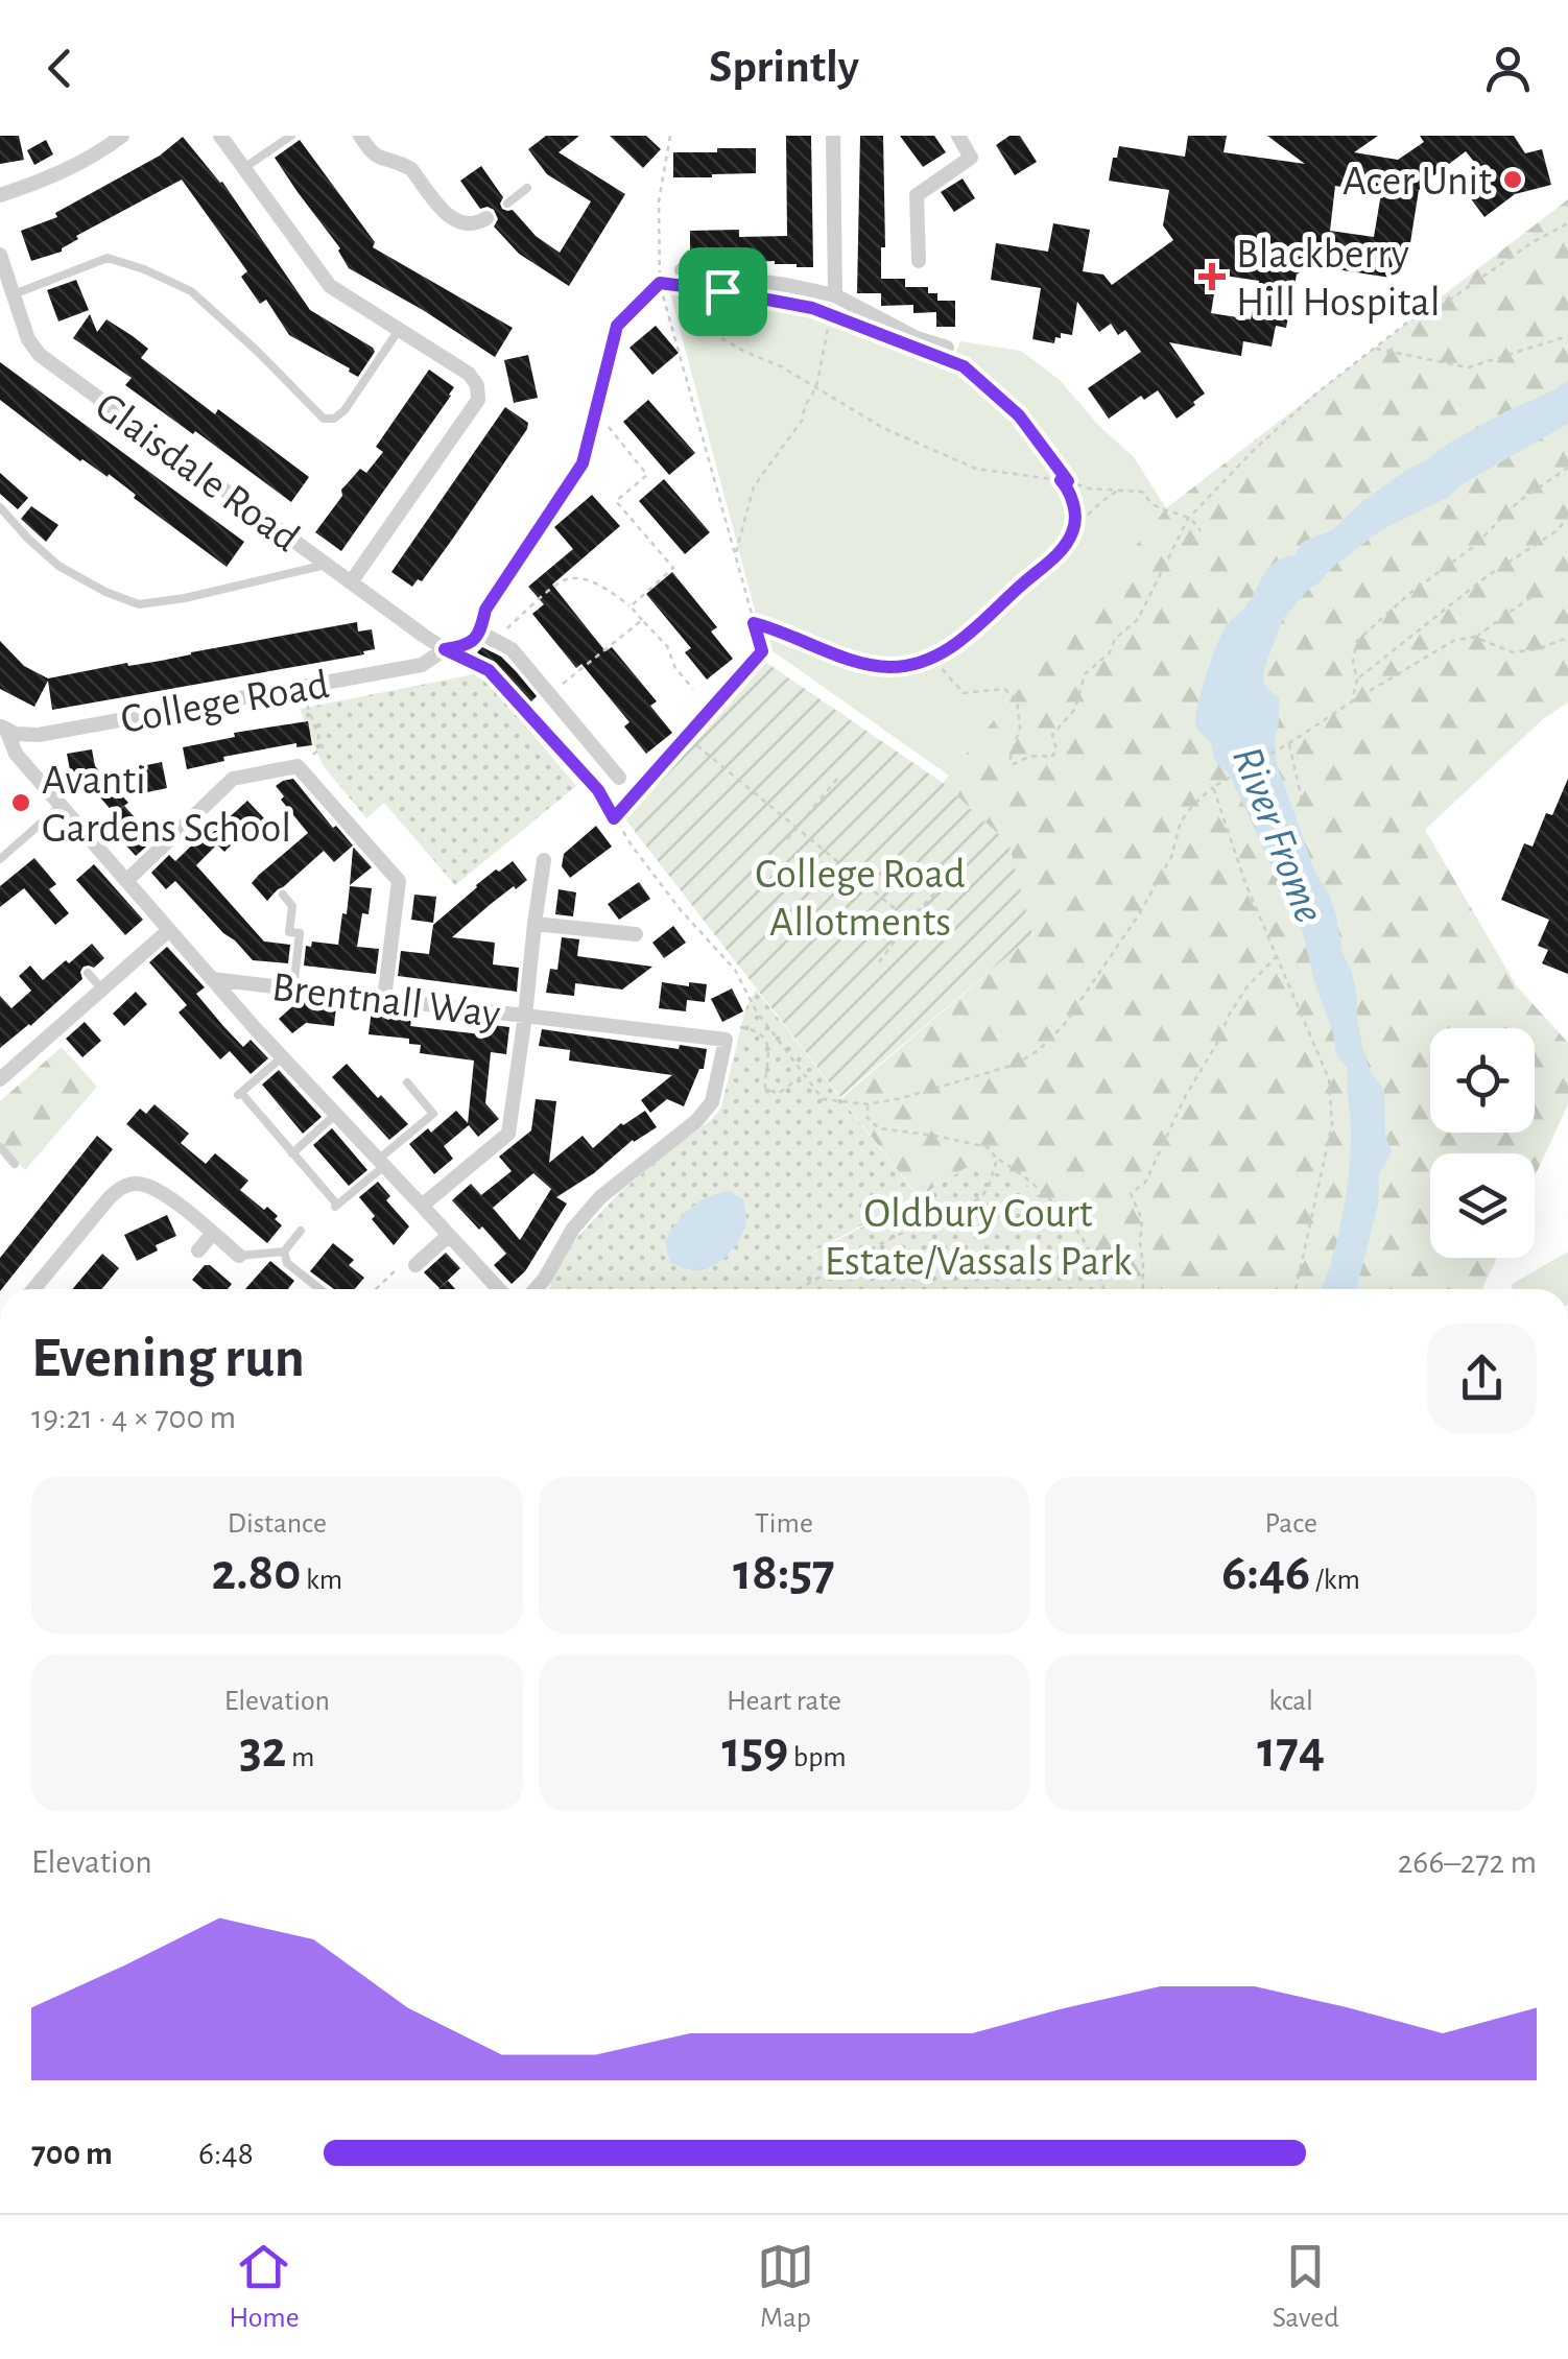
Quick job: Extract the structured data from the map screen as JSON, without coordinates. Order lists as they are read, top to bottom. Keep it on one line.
{"streets":{"street":["Glaisdale Road","College Road","Brentnall Way"]},"crossings":[["Glaisdale Road","College Road"],["College Road","Brentnall Way"]],"water":["River Frome"],"parks":["College Road Allotments","Oldbury Court Estate/Vassals Park"],"places":{"other":["Acer Unit","Avanti Gardens School"],"health":["Blackberry Hill Hospital"]},"page":{"header":"Sprintly","heading":["Evening run","19:21 · 4 × 700 m"],"stats":[["Distance","2.80 km"],["Time","18:57"],["Pace","6:46 /km"],["Elevation","32 m"],["Heart rate","159 bpm"],["kcal","174"]],"chart":["Elevation","266–272 m"],"list":[{"name":"700 m","note":"6:48"}],"tabs":["Home","Map","Saved"]}}
